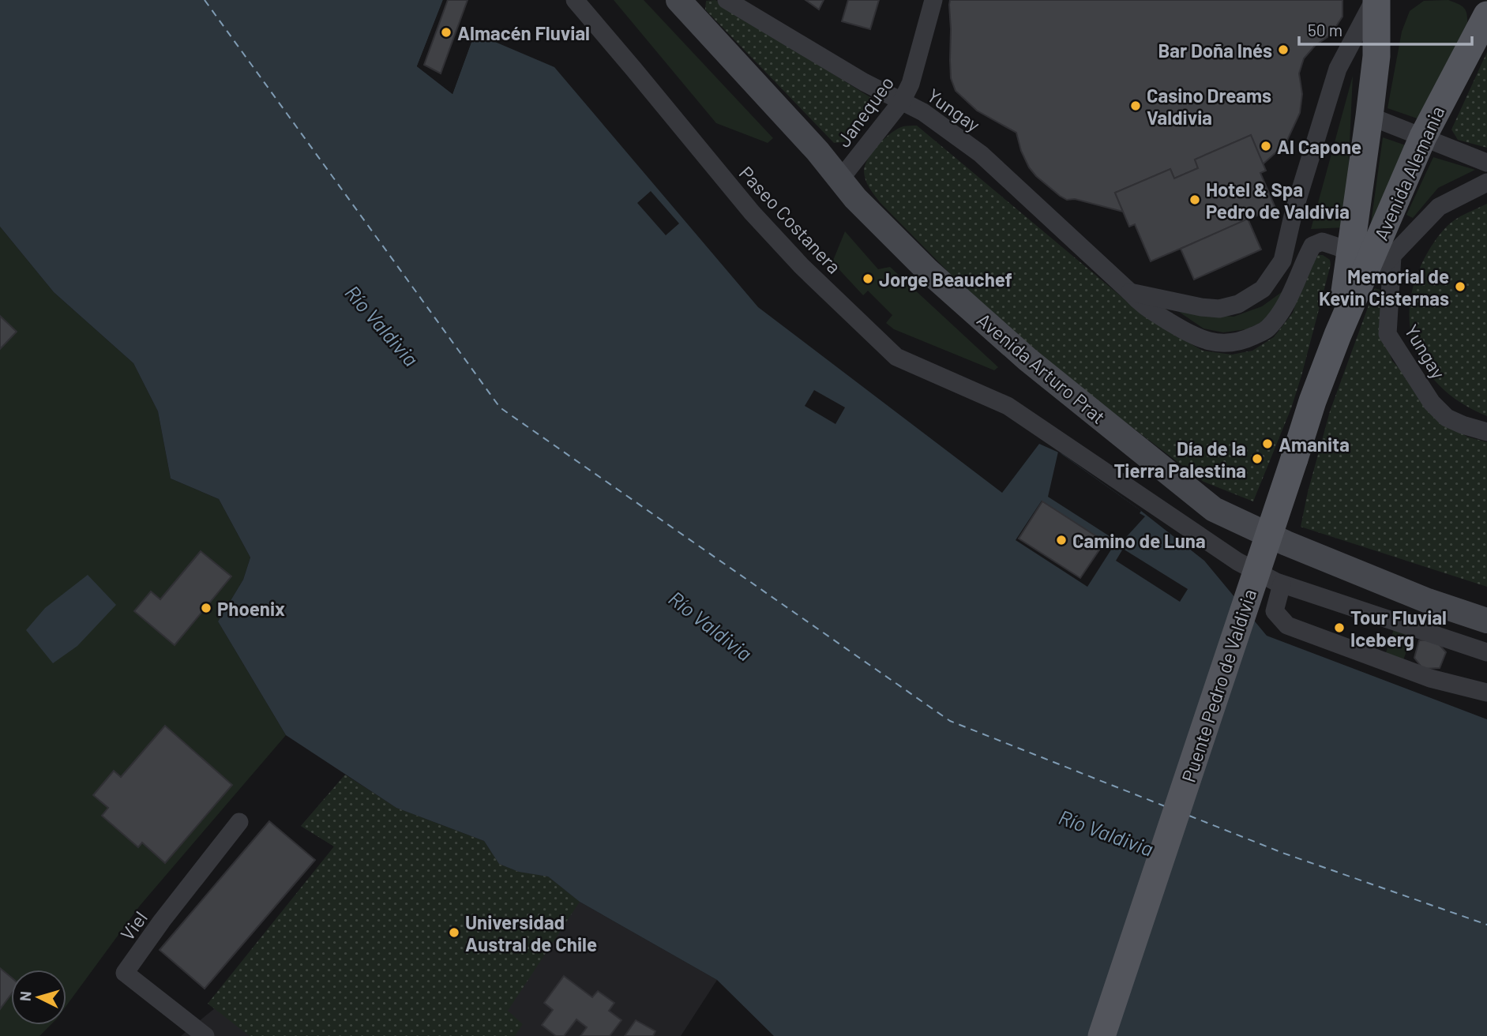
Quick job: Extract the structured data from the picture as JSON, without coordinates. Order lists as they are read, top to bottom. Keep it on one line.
{"streets":{"main road":["Avenida Alemania","Avenida Arturo Prat","Puente Pedro de Valdivia"],"street":["Yungay","Janequeo","Paseo Costanera","Viel"]},"crossings":[["Yungay","Janequeo"],["Janequeo","Avenida Arturo Prat"],["Avenida Alemania","Puente Pedro de Valdivia"]],"water":["Río Valdivia"],"places":["Almacén Fluvial","Bar Doña Inés","Casino Dreams Valdivia","Al Capone","Hotel & Spa Pedro de Valdivia","Jorge Beauchef","Memorial de Kevin Cisternas","Amanita","Día de la Tierra Palestina","Camino de Luna","Phoenix","Tour Fluvial Iceberg","Universidad Austral de Chile"],"scale_bar":"50 m","north":"left"}
